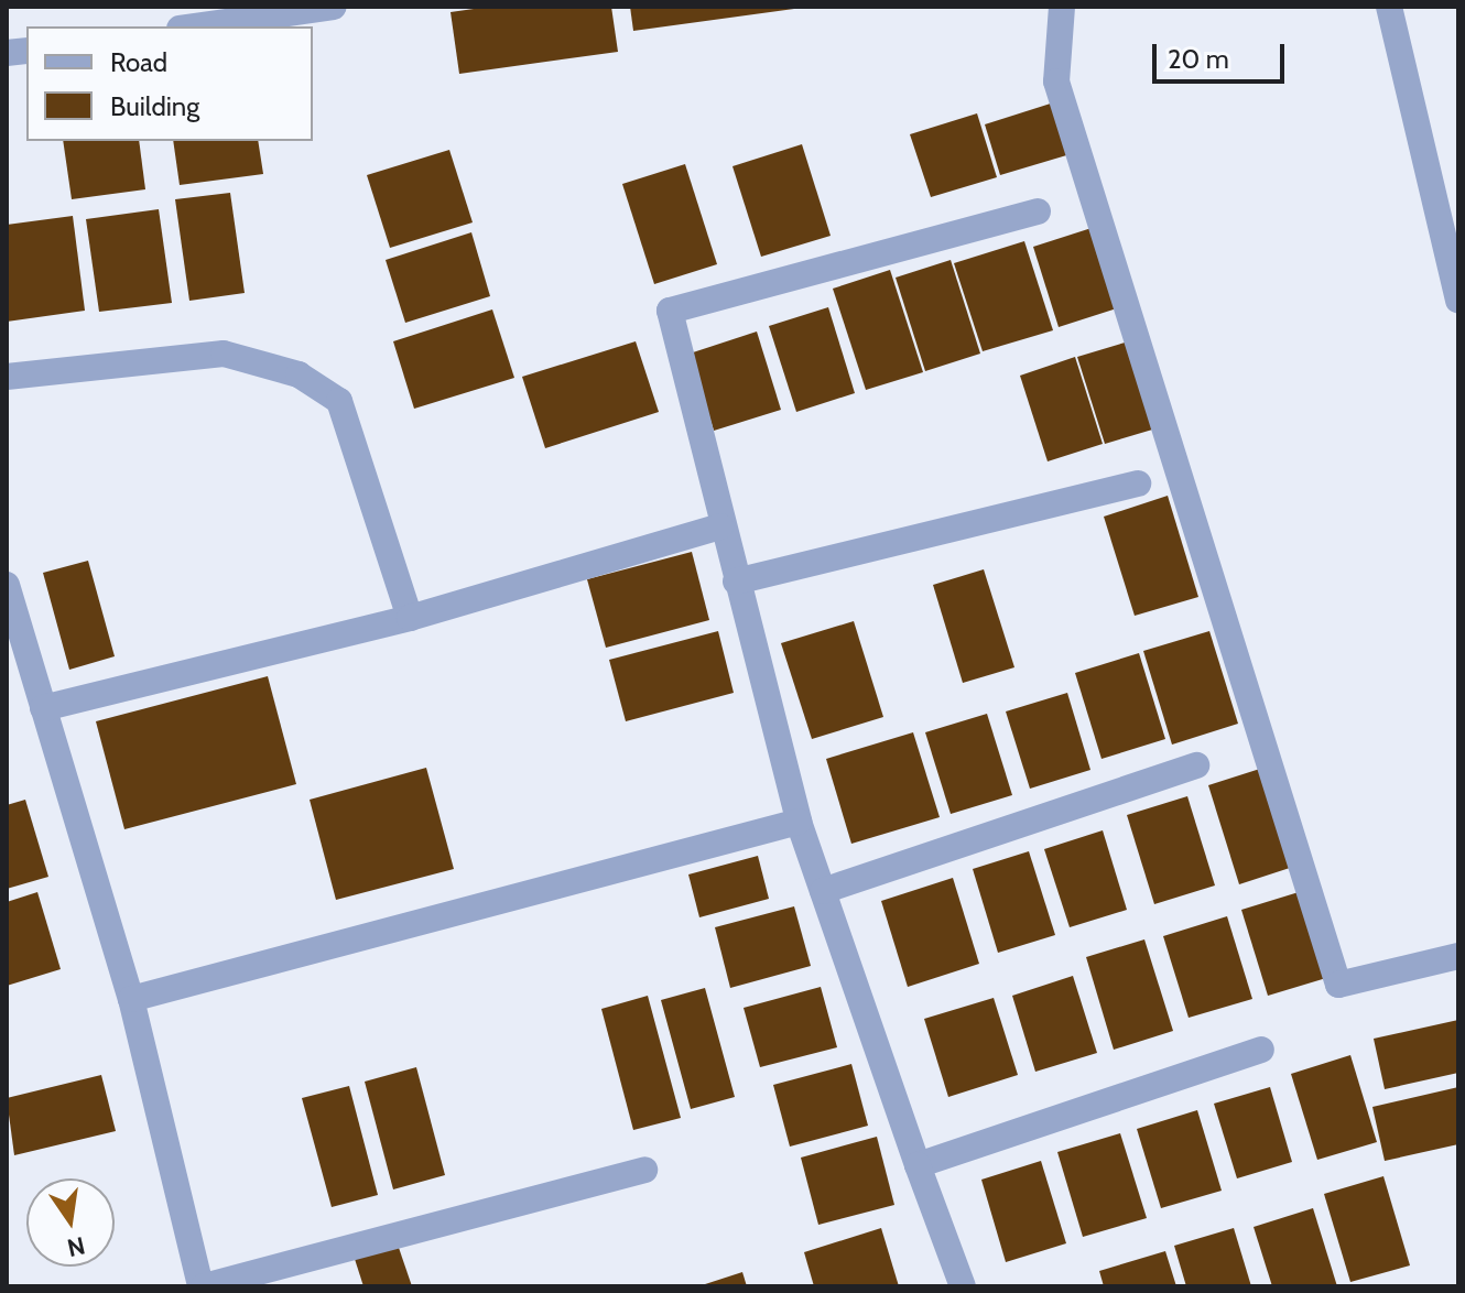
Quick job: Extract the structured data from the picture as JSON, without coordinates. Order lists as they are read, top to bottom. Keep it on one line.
{"legend":["Road","Building"],"scale_bar":"20 m","north":"bottom"}
